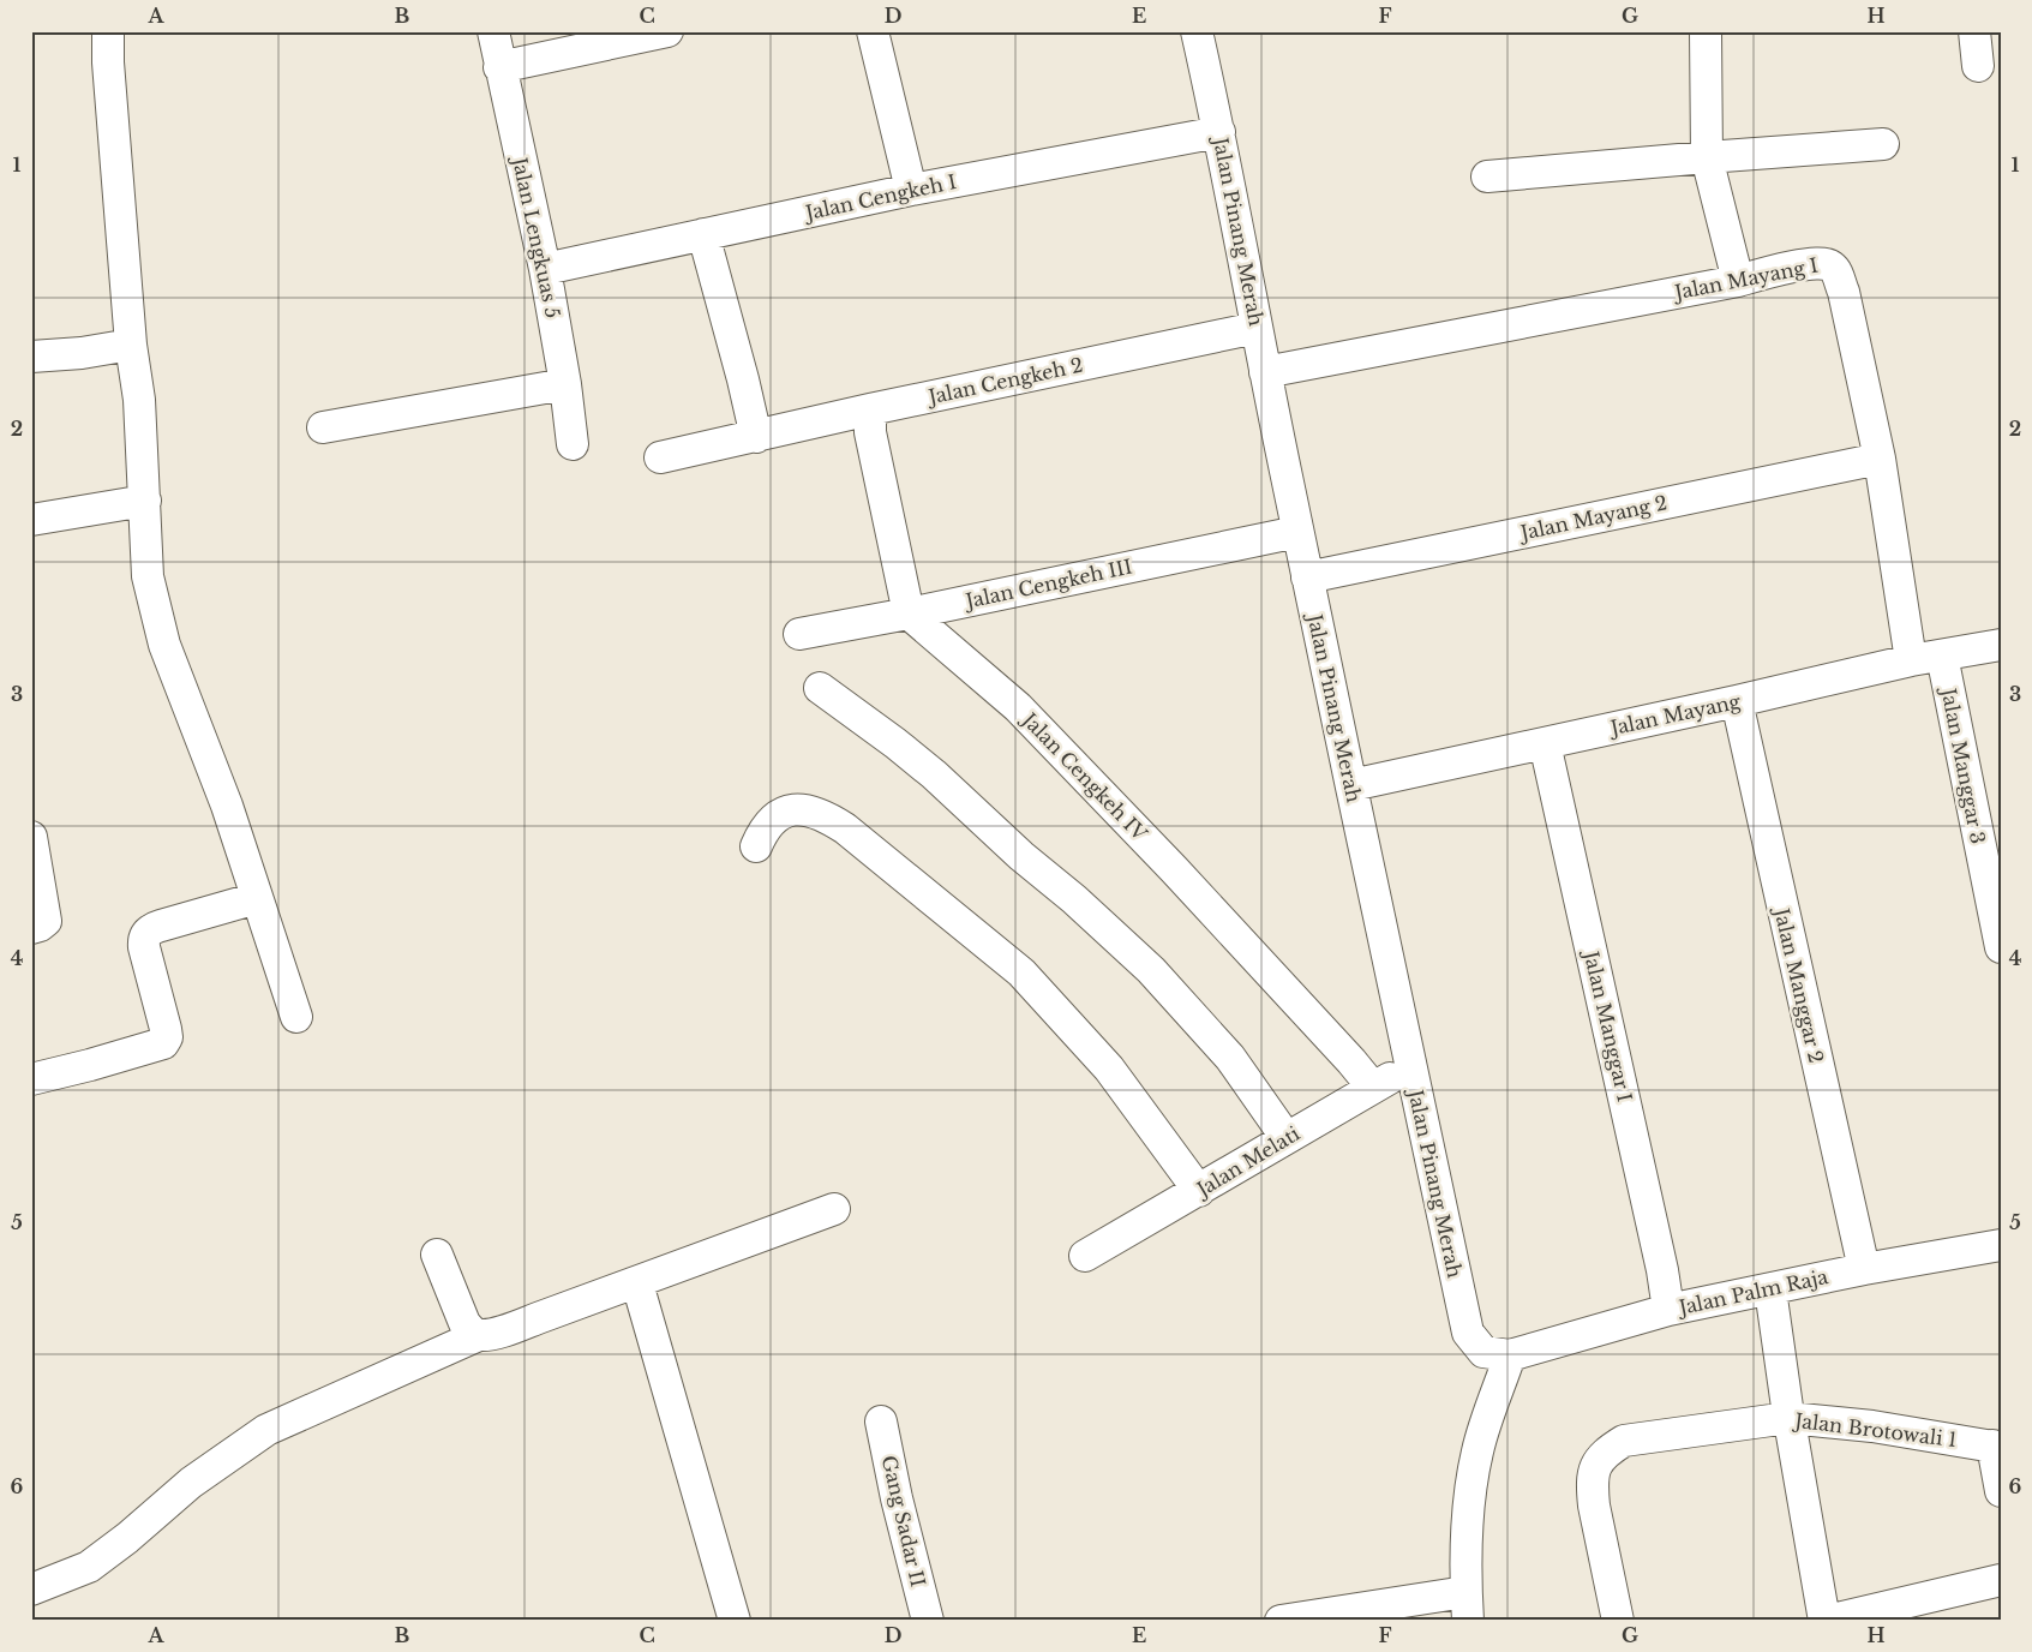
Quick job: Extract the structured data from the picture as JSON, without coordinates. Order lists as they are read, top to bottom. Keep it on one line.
{"streets":{"street":["Jalan Cengkeh I","Jalan Pinang Merah","Jalan Lengkuas 5","Jalan Mayang I","Jalan Cengkeh 2","Jalan Mayang 2","Jalan Cengkeh III","Jalan Mayang","Jalan Manggar 3","Jalan Cengkeh IV","Jalan Manggar 2","Jalan Manggar I","Jalan Melati","Jalan Palm Raja","Jalan Brotowali 1","Gang Sadar II"]},"crossings":[["Jalan Cengkeh I","Jalan Pinang Merah"],["Jalan Cengkeh I","Jalan Lengkuas 5"],["Jalan Pinang Merah","Jalan Mayang I"],["Jalan Pinang Merah","Jalan Cengkeh 2"],["Jalan Pinang Merah","Jalan Mayang 2"],["Jalan Pinang Merah","Jalan Cengkeh III"],["Jalan Pinang Merah","Jalan Mayang"],["Jalan Pinang Merah","Jalan Melati"],["Jalan Pinang Merah","Jalan Palm Raja"],["Jalan Mayang I","Jalan Mayang 2"],["Jalan Mayang I","Jalan Mayang"],["Jalan Cengkeh III","Jalan Cengkeh IV"],["Jalan Mayang","Jalan Manggar 3"],["Jalan Mayang","Jalan Manggar 2"],["Jalan Mayang","Jalan Manggar I"],["Jalan Cengkeh IV","Jalan Melati"],["Jalan Manggar 2","Jalan Palm Raja"],["Jalan Manggar I","Jalan Palm Raja"]],"grid":{"columns":["A","B","C","D","E","F","G","H"],"rows":["1","2","3","4","5","6"]}}
